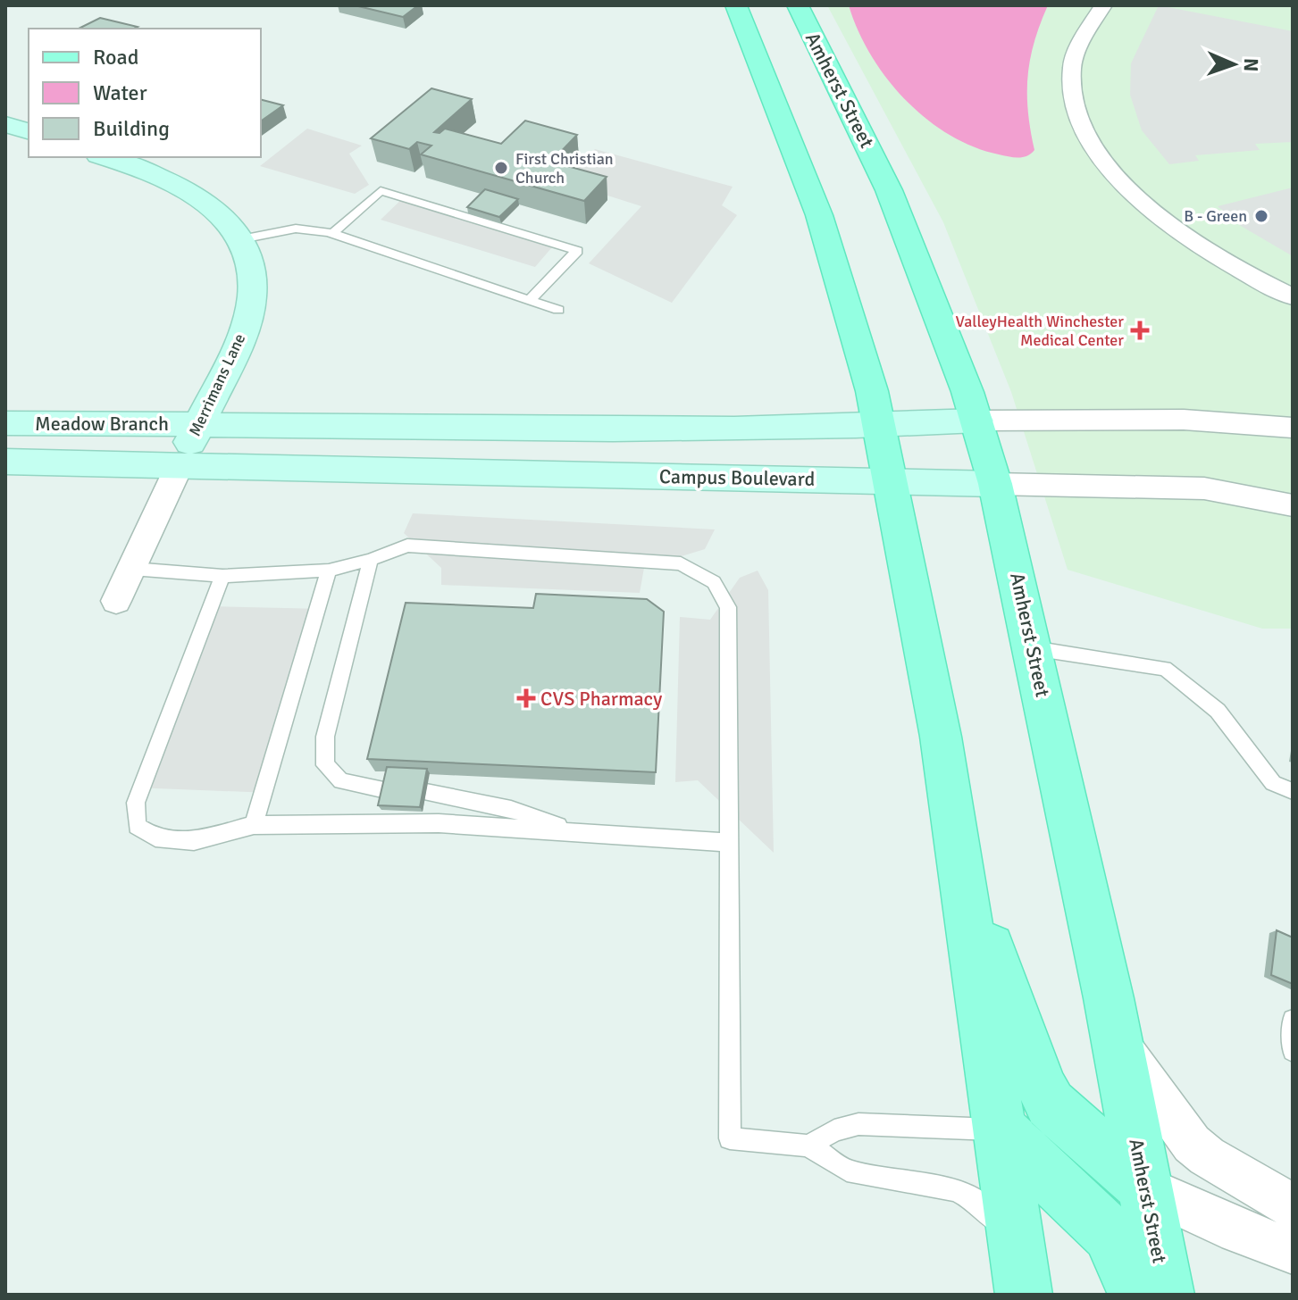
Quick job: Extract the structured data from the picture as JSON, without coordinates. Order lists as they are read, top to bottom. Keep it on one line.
{"streets":{"main road":["Amherst Street","Merrimans Lane","Meadow Branch","Campus Boulevard"]},"crossings":[["Amherst Street","Campus Boulevard"],["Merrimans Lane","Meadow Branch"],["Merrimans Lane","Campus Boulevard"],["Meadow Branch","Campus Boulevard"]],"places":{"other":["First Christian Church","B - Green"],"health":["ValleyHealth Winchester Medical Center","CVS Pharmacy"]},"legend":["Road","Water","Building"],"north":"right"}
